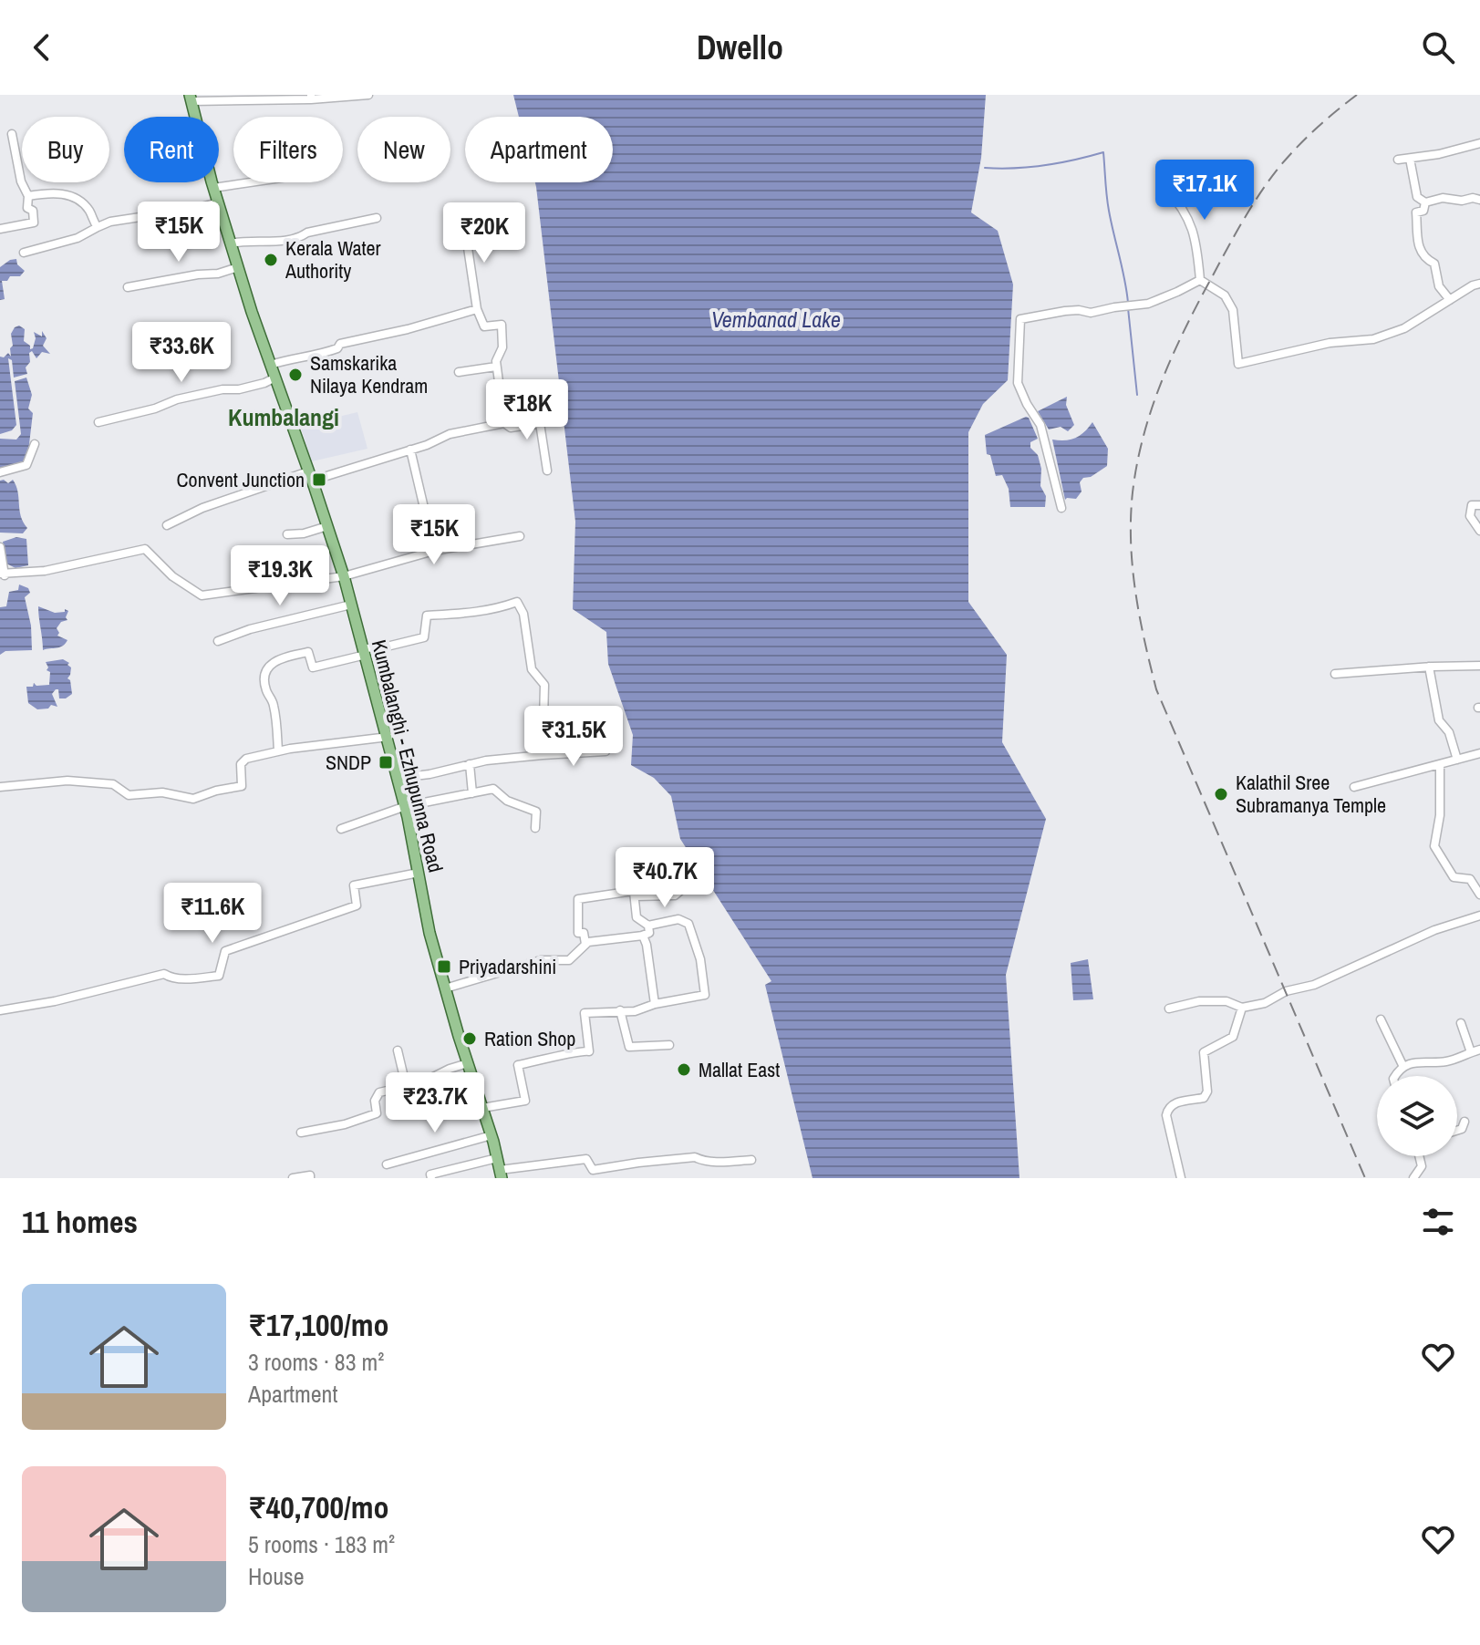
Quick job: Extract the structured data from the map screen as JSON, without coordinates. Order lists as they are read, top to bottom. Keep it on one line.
{"streets":{"main road":["Kumbalanghi - Ezhupunna Road"]},"districts":["Kumbalangi"],"water":["Vembanad Lake"],"places":{"other":["Kerala Water Authority","Samskarika Nilaya Kendram","Kalathil Sree Subramanya Temple","Ration Shop","Mallat East"],"transit":["Convent Junction","SNDP","Priyadarshini"]},"page":{"header":"Dwello","chip":["Buy","Rent","Filters","New","Apartment"],"price":["₹17.1K","₹15K","₹20K","₹33.6K","₹18K","₹15K","₹19.3K","₹31.5K","₹40.7K","₹11.6K","₹23.7K"],"heading":"11 homes","list":[{"name":"₹17,100/mo","note":"3 rooms · 83 m² · Apartment"},{"name":"₹40,700/mo","note":"5 rooms · 183 m² · House"}]}}
